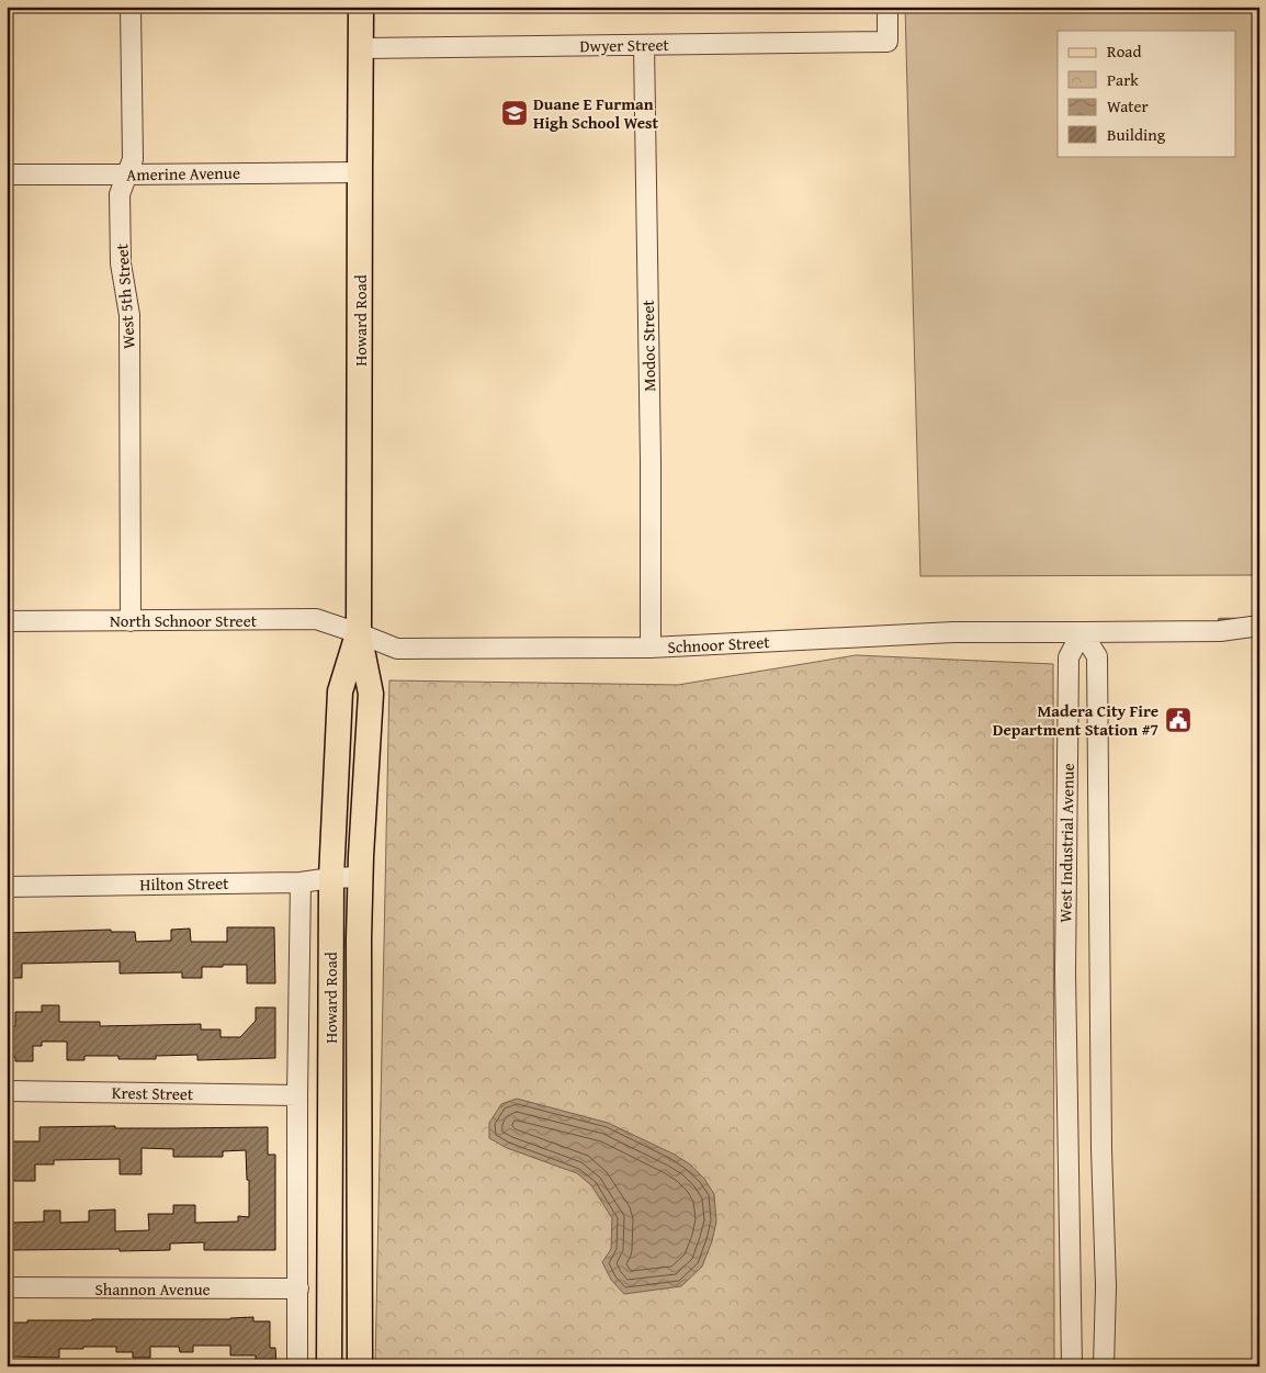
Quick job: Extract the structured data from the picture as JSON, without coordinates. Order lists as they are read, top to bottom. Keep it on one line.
{"streets":{"main road":["Howard Road"],"street":["Dwyer Street","Amerine Avenue","West 5th Street","Modoc Street","North Schnoor Street","Schnoor Street","West Industrial Avenue","Hilton Street","Krest Street","Shannon Avenue"]},"crossings":[["Dwyer Street","Howard Road"],["Dwyer Street","Modoc Street"],["Amerine Avenue","West 5th Street"],["Amerine Avenue","Howard Road"],["West 5th Street","North Schnoor Street"],["Howard Road","North Schnoor Street"],["Howard Road","Schnoor Street"],["Howard Road","Hilton Street"],["Modoc Street","Schnoor Street"],["North Schnoor Street","Schnoor Street"],["Schnoor Street","West Industrial Avenue"]],"places":{"school or university":["Duane E Furman High School West"],"public building":["Madera City Fire Department Station #7"]},"legend":["Road","Park","Water","Building"]}
